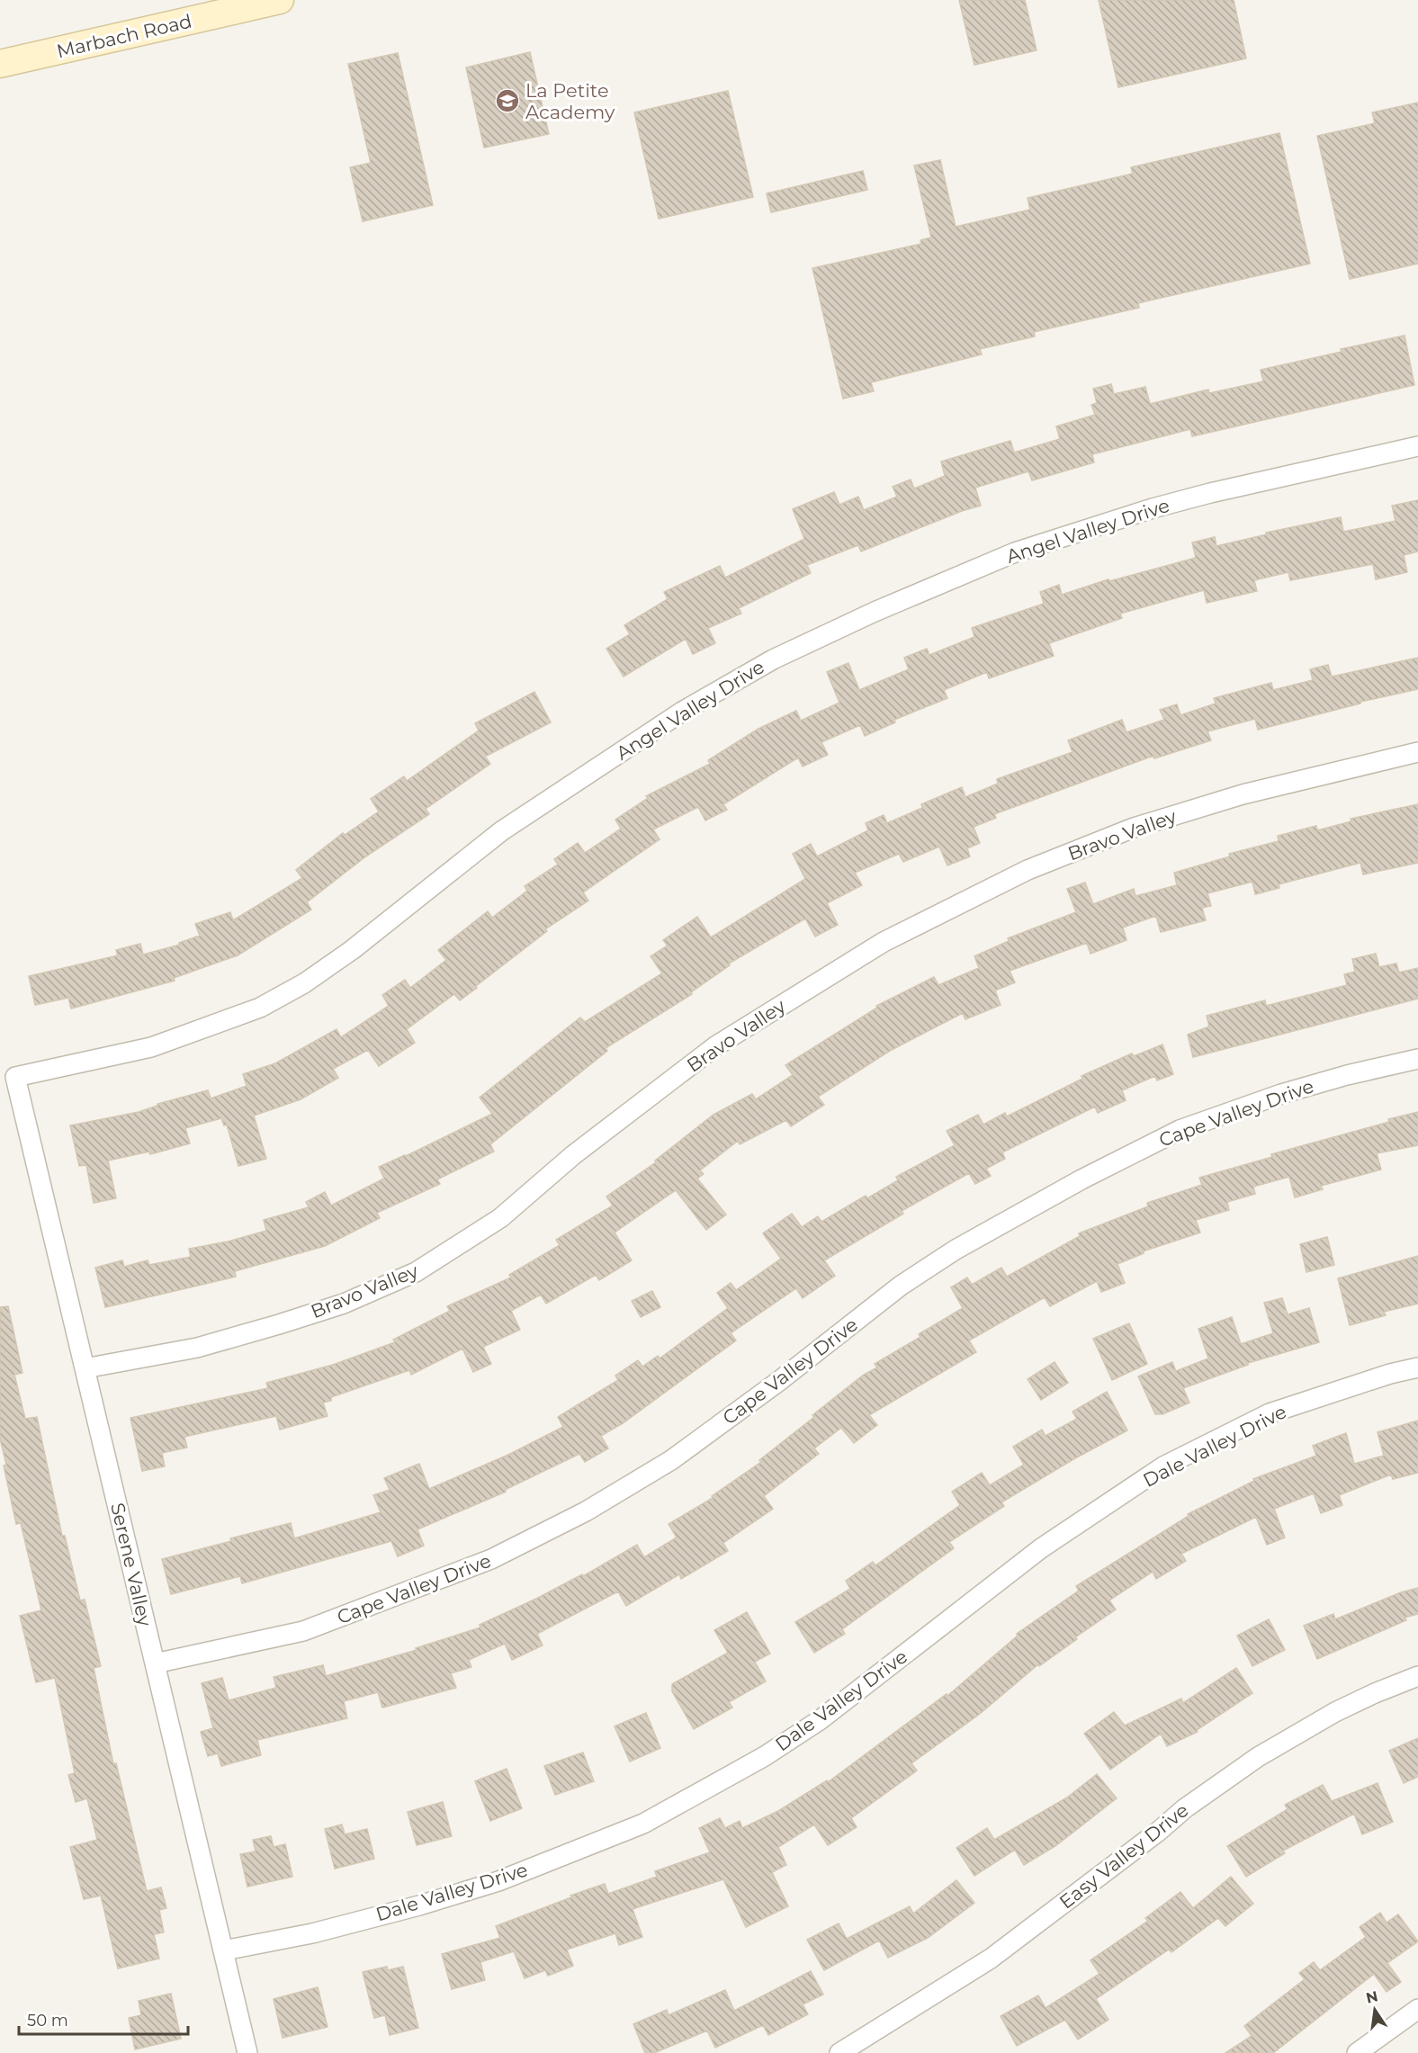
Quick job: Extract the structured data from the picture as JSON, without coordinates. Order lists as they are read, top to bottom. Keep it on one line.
{"streets":{"main road":["Marbach Road"],"street":["Angel Valley Drive","Bravo Valley","Cape Valley Drive","Dale Valley Drive","Serene Valley","Easy Valley Drive"]},"crossings":[["Angel Valley Drive","Serene Valley"],["Bravo Valley","Serene Valley"],["Cape Valley Drive","Serene Valley"],["Dale Valley Drive","Serene Valley"]],"places":{"school or university":["La Petite Academy"]},"scale_bar":"50 m","north":"top"}
